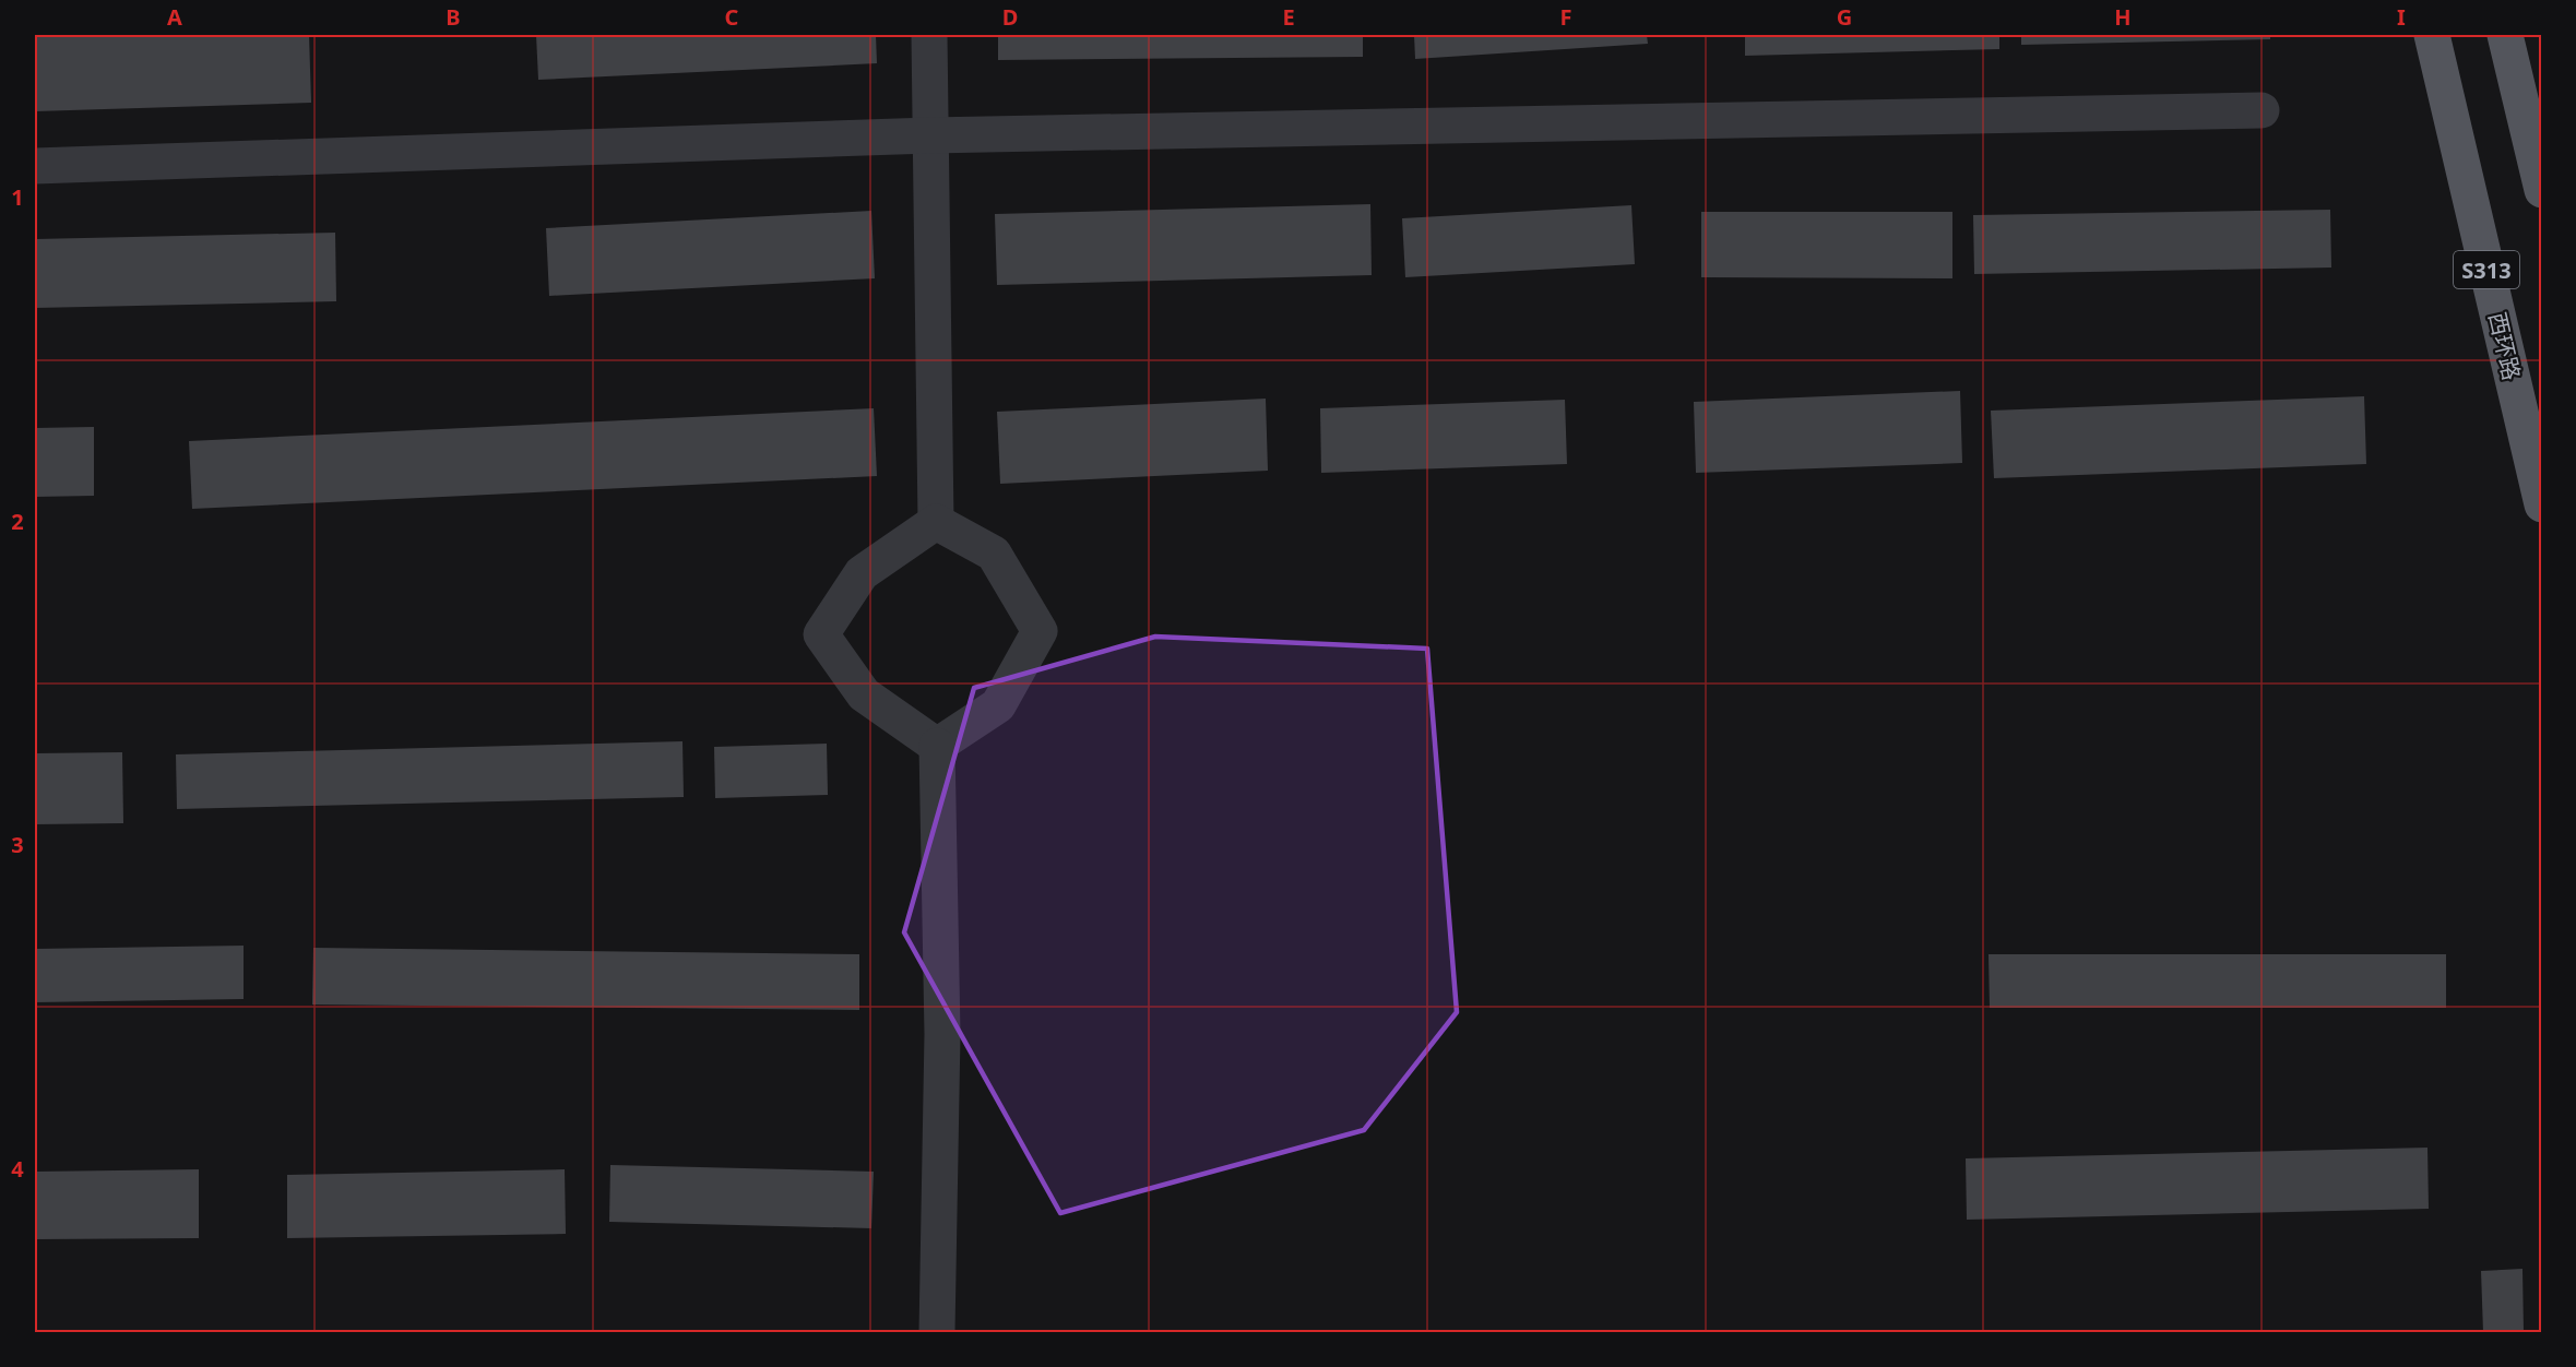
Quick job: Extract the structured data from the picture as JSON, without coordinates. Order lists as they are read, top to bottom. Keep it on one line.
{"streets":{"main road":["S313","西环路"]},"grid":{"columns":["A","B","C","D","E","F","G","H","I"],"rows":["1","2","3","4"]}}
